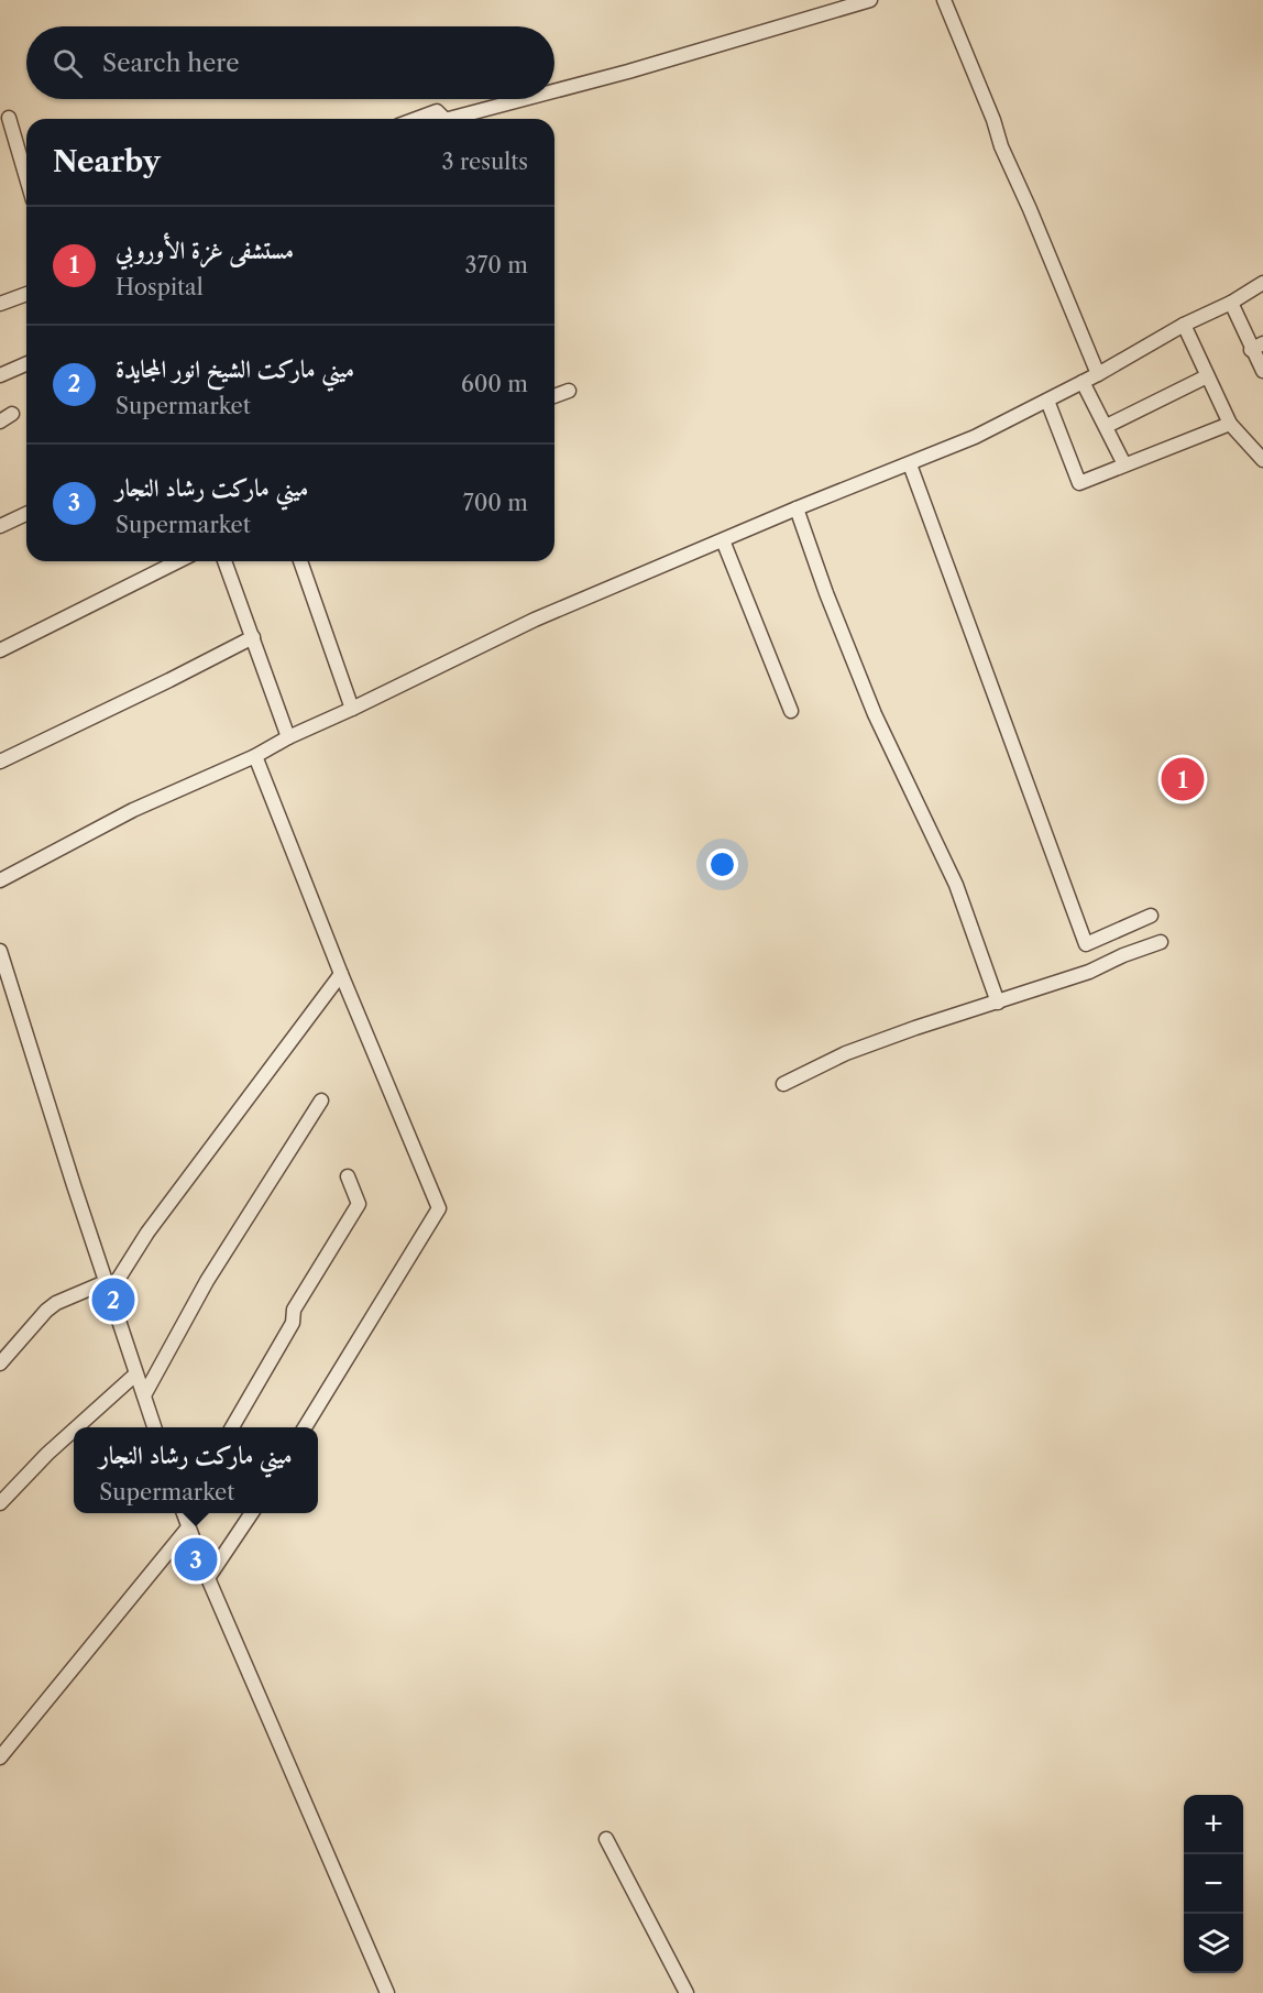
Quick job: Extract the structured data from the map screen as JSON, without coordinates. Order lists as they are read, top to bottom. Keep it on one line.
{"page":{"search":"Search here","heading":["Nearby","3 results"],"list":[{"mark":"1","name":"مستشفى غزة الأوروبي","note":"Hospital","value":"370 m"},{"mark":"2","name":"ميني ماركت الشيخ انور المجايدة","note":"Supermarket","value":"600 m"},{"mark":"3","name":"ميني ماركت رشاد النجار","note":"Supermarket","value":"700 m"}],"pins":["1","2","3"],"popup":["ميني ماركت رشاد النجار","Supermarket"],"map_buttons":["+","−"]}}
